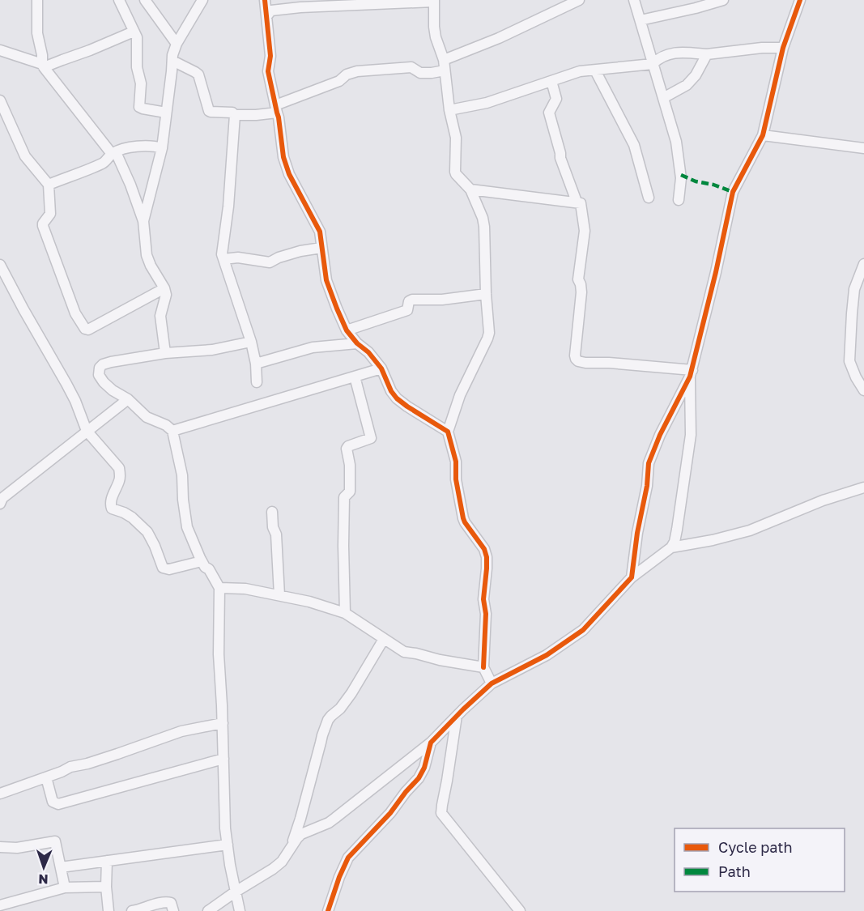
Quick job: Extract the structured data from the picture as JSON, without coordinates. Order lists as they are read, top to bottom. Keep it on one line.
{"legend":["Cycle path","Path"],"north":"bottom"}
